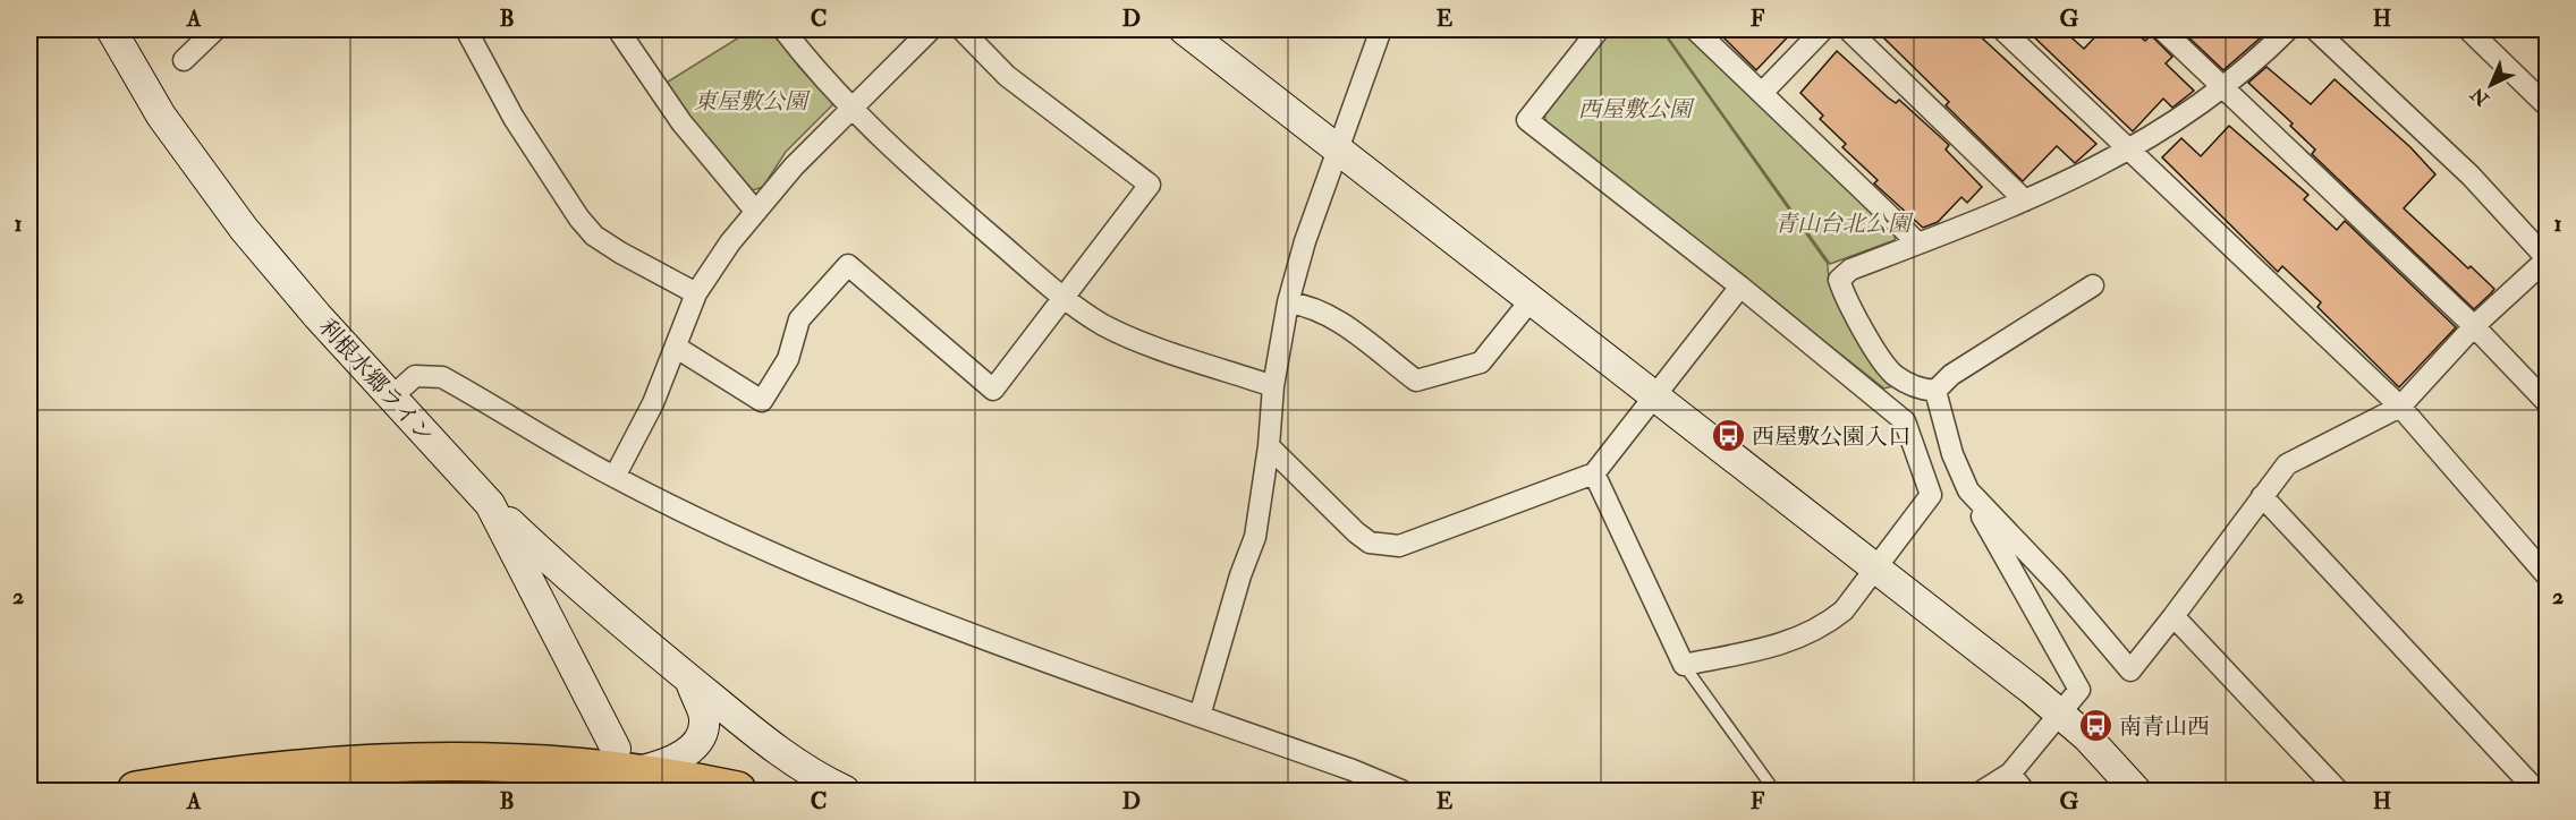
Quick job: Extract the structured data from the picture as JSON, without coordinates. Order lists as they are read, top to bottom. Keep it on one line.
{"streets":{"main road":["利根水郷ライン"]},"parks":["東屋敷公園","西屋敷公園","青山台北公園"],"places":{"bus stop":["西屋敷公園入口","南青山西"]},"north":"bottom left","grid":{"columns":["A","B","C","D","E","F","G","H"],"rows":["1","2"]}}
